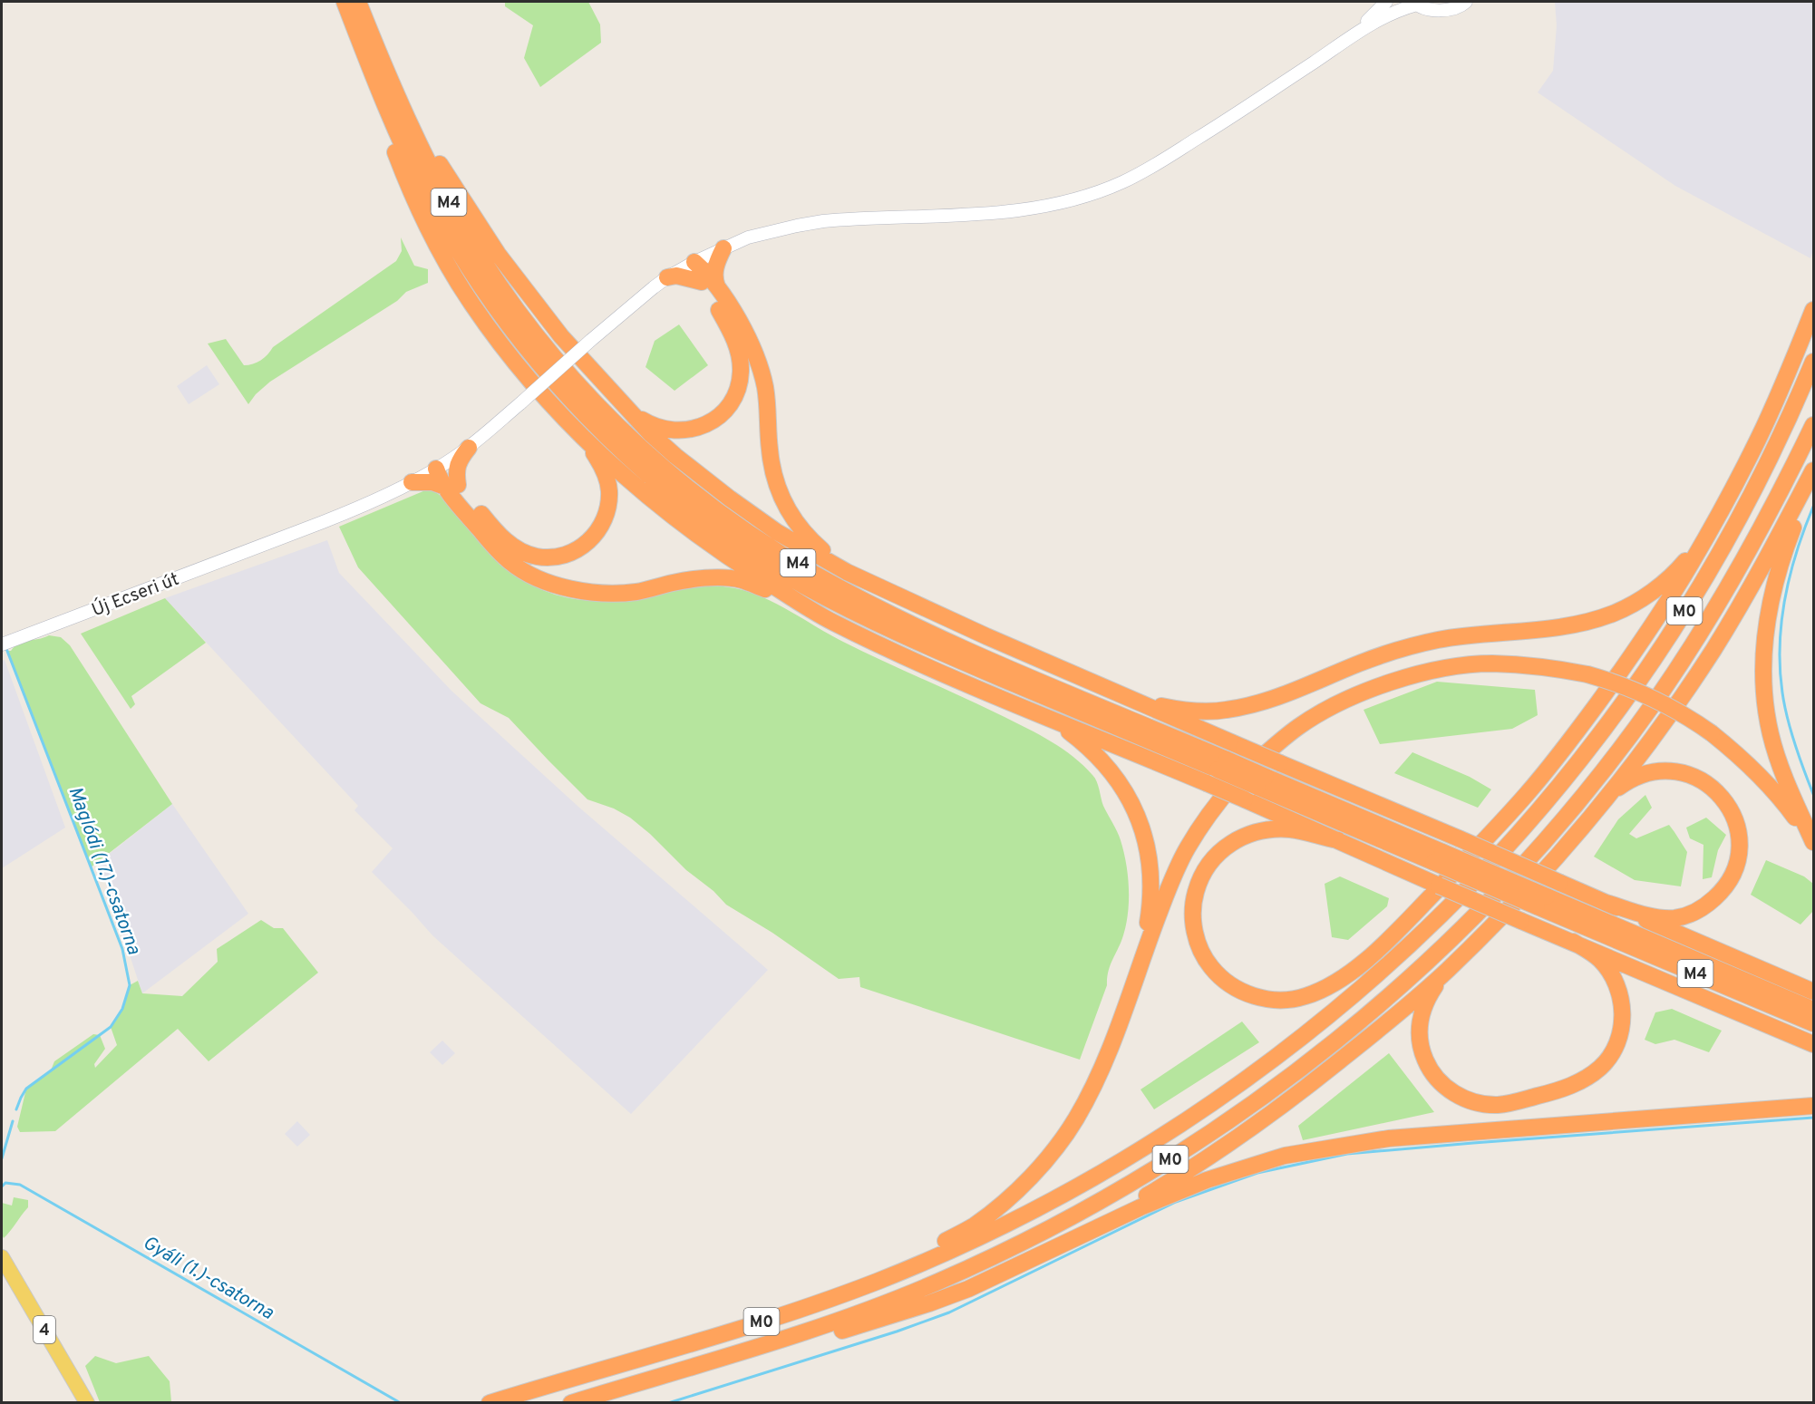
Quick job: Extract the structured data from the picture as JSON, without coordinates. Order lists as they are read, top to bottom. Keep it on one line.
{"streets":{"highway":["M4","M0"],"main road":["Új Ecseri út","4"]},"water":["Maglódi (17.)-csatorna","Gyáli (1.)-csatorna"]}
